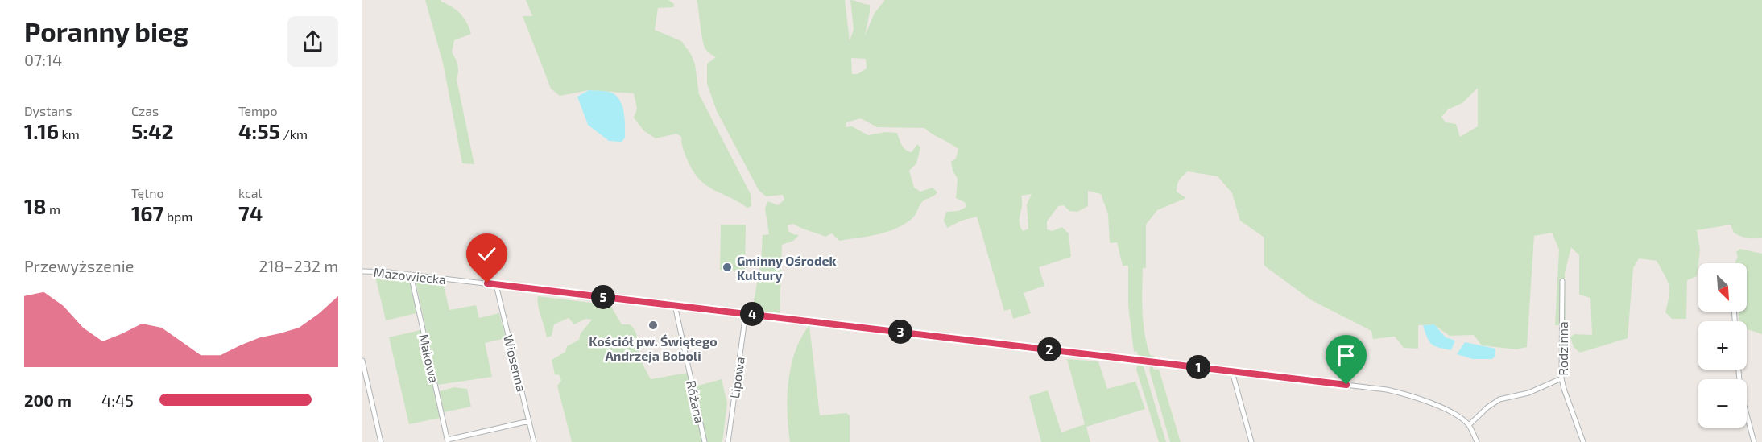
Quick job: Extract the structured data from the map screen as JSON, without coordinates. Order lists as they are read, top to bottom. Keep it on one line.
{"streets":{"street":["Mazowiecka","Rodzinna","Makowa","Wiosenna","Lipowa","Różana"]},"crossings":[["Mazowiecka","Makowa"],["Mazowiecka","Wiosenna"],["Mazowiecka","Lipowa"],["Mazowiecka","Różana"]],"places":["Gminny Ośrodek Kultury","Kościół pw. Świętego Andrzeja Boboli"],"north":"bottom right","page":{"heading":["Poranny bieg","07:14"],"stats":[["Dystans","1.16 km"],["Czas","5:42"],["Tempo","4:55 /km"],["18 m"],["Tętno","167 bpm"],["kcal","74"]],"chart":["Przewyższenie","218–232 m"],"map_buttons":["+","−"],"pins":["5","4","3","2","1"],"list":[{"name":"200 m","note":"4:45"}]}}
